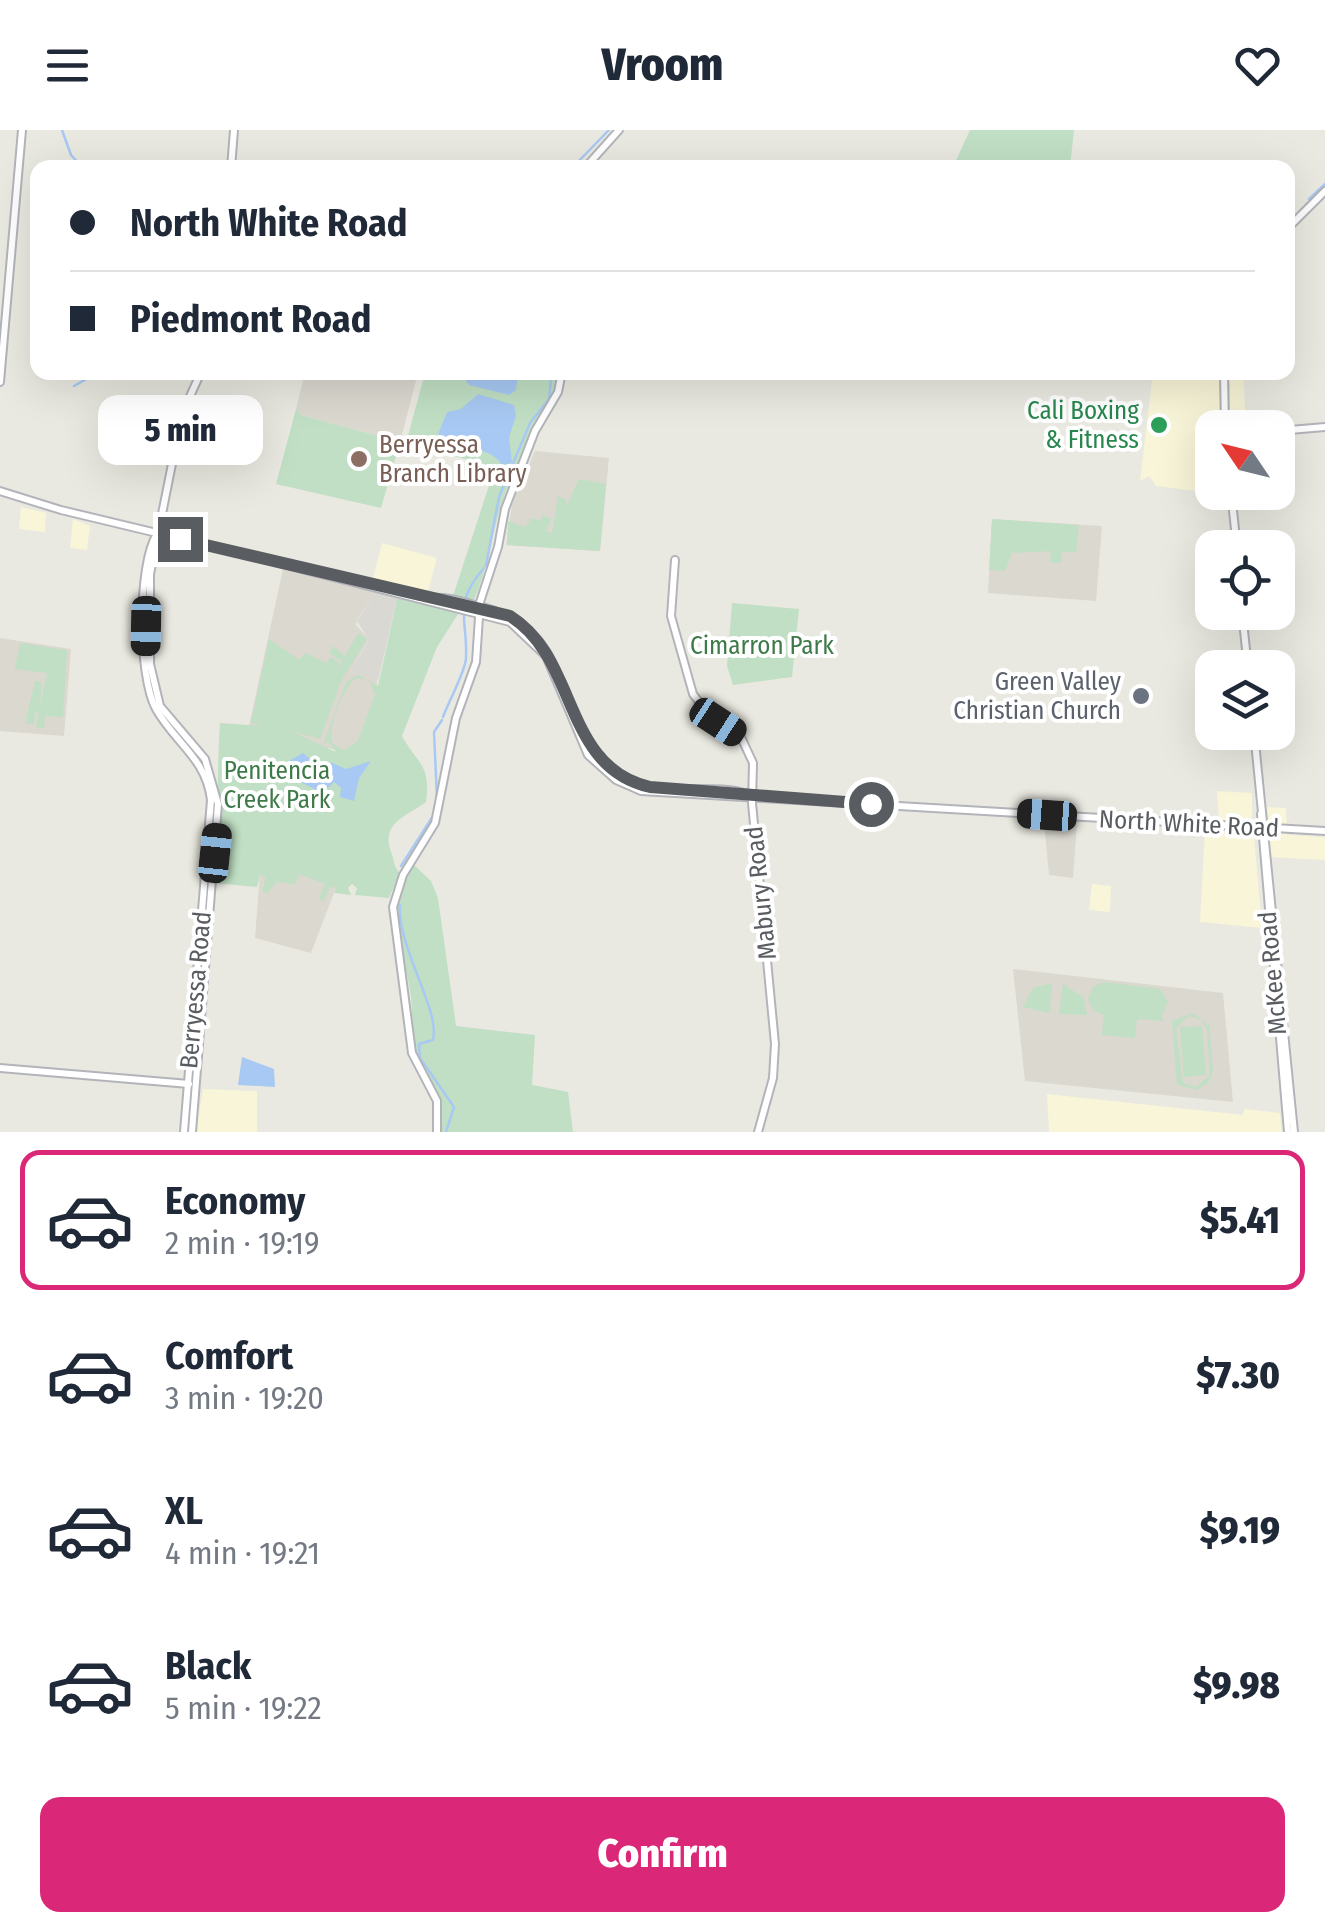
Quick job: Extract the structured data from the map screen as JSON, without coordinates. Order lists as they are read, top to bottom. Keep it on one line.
{"streets":{"main road":["North White Road","Mabury Road","McKee Road","Berryessa Road"]},"crossings":[["North White Road","Mabury Road"],["North White Road","McKee Road"],["North White Road","Berryessa Road"]],"parks":["Cimarron Park","Penitencia Creek Park"],"places":["Cali Boxing & Fitness","Berryessa Branch Library","Green Valley Christian Church"],"north":"top left","page":{"header":"Vroom","banner":["North White Road","Piedmont Road"],"bubble":"5 min","list":[{"name":"Economy","note":"2 min · 19:19","value":"$5.41"},{"name":"Comfort","note":"3 min · 19:20","value":"$7.30"},{"name":"XL","note":"4 min · 19:21","value":"$9.19"},{"name":"Black","note":"5 min · 19:22","value":"$9.98"}],"buttons":"Confirm"}}
